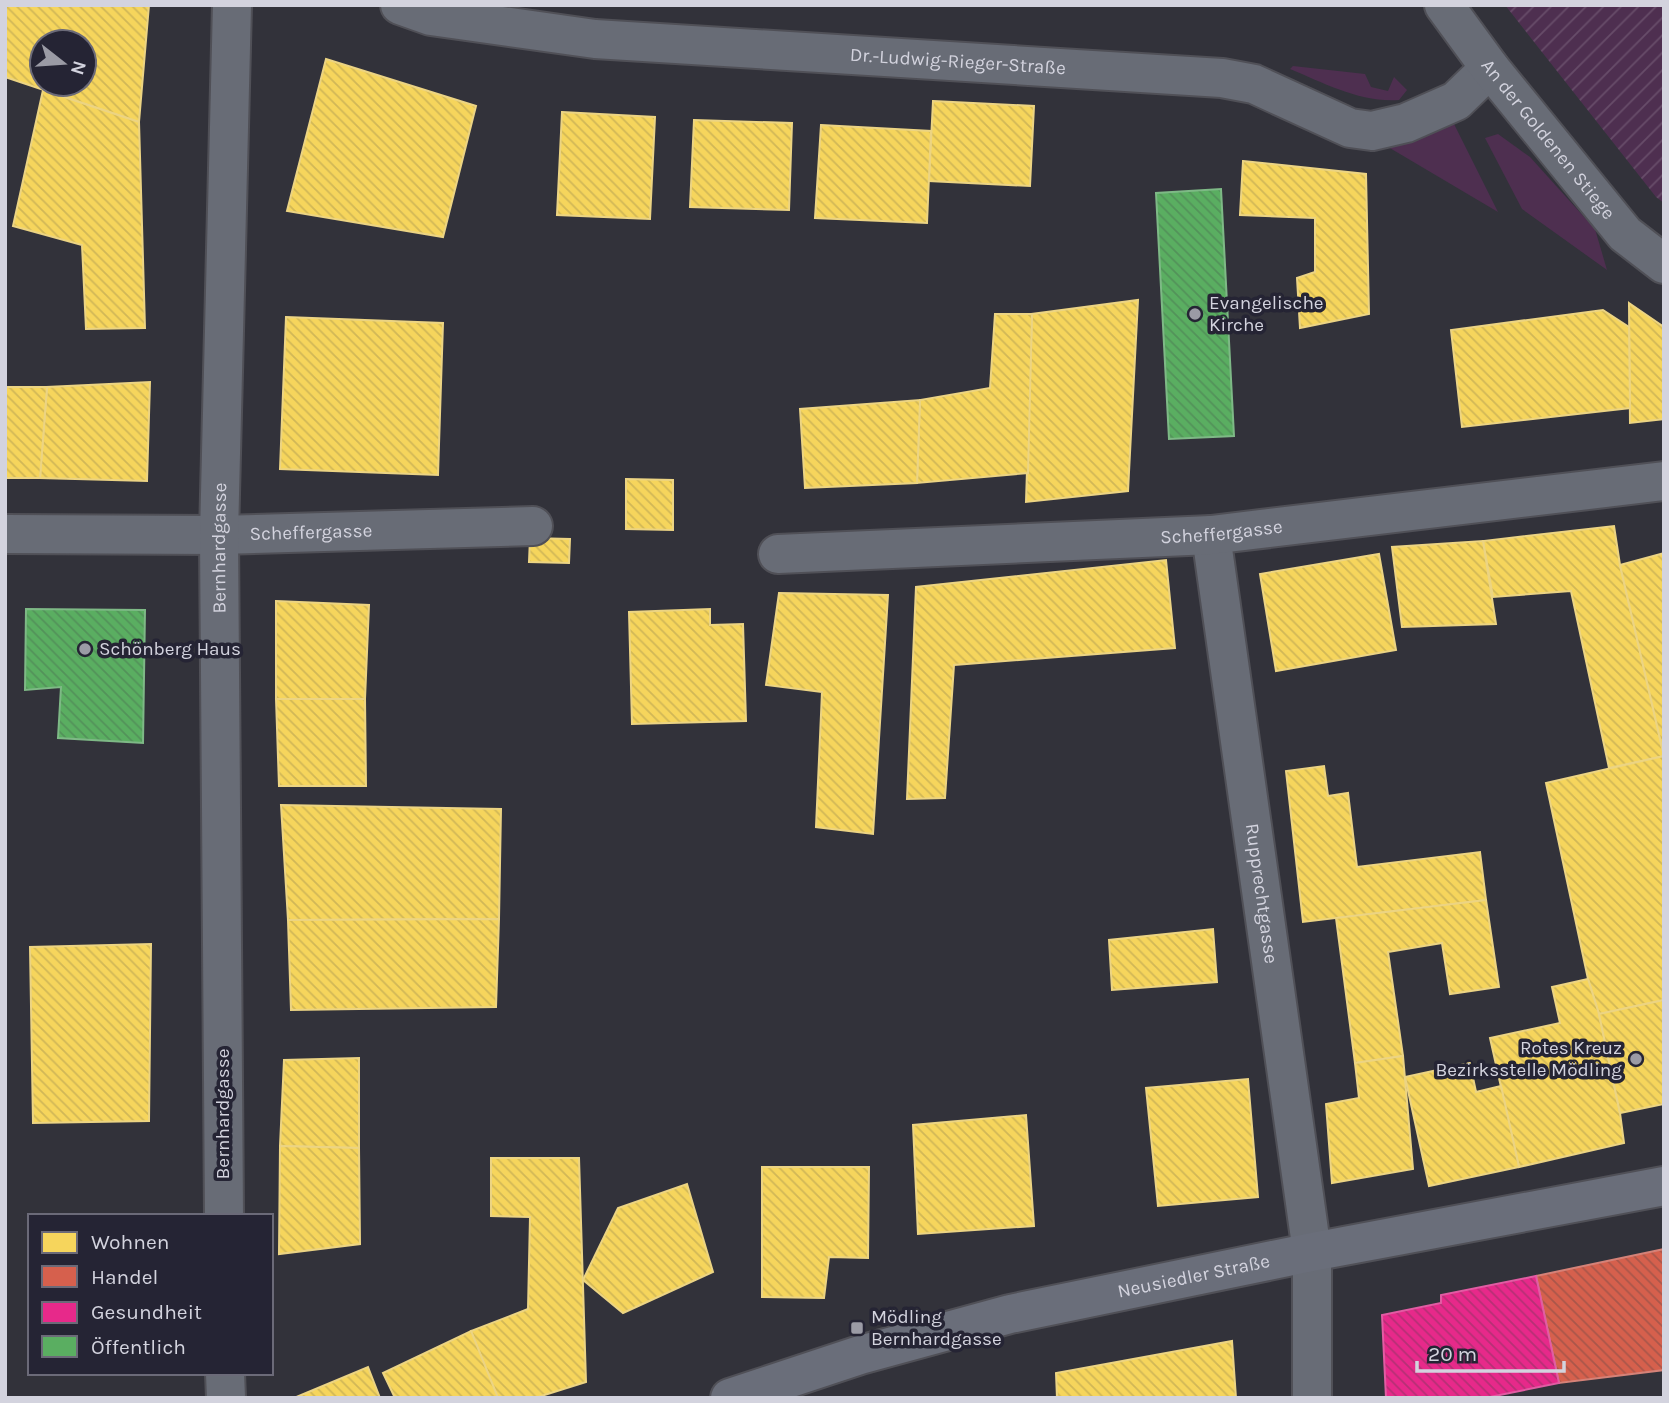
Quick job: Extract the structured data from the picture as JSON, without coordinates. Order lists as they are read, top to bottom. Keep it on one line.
{"streets":{"main road":["Neusiedler Straße"],"street":["Dr.-Ludwig-Rieger-Straße","An der Goldenen Stiege","Scheffergasse","Bernhardgasse","Rupprechtgasse"]},"crossings":[["Dr.-Ludwig-Rieger-Straße","An der Goldenen Stiege"],["Scheffergasse","Bernhardgasse"],["Scheffergasse","Rupprechtgasse"],["Rupprechtgasse","Neusiedler Straße"]],"places":{"other":["Evangelische Kirche","Schönberg Haus","Rotes Kreuz Bezirksstelle Mödling"],"transit":["Mödling Bernhardgasse"]},"legend":["Wohnen","Handel","Gesundheit","Öffentlich"],"scale_bar":"20 m","north":"right"}
